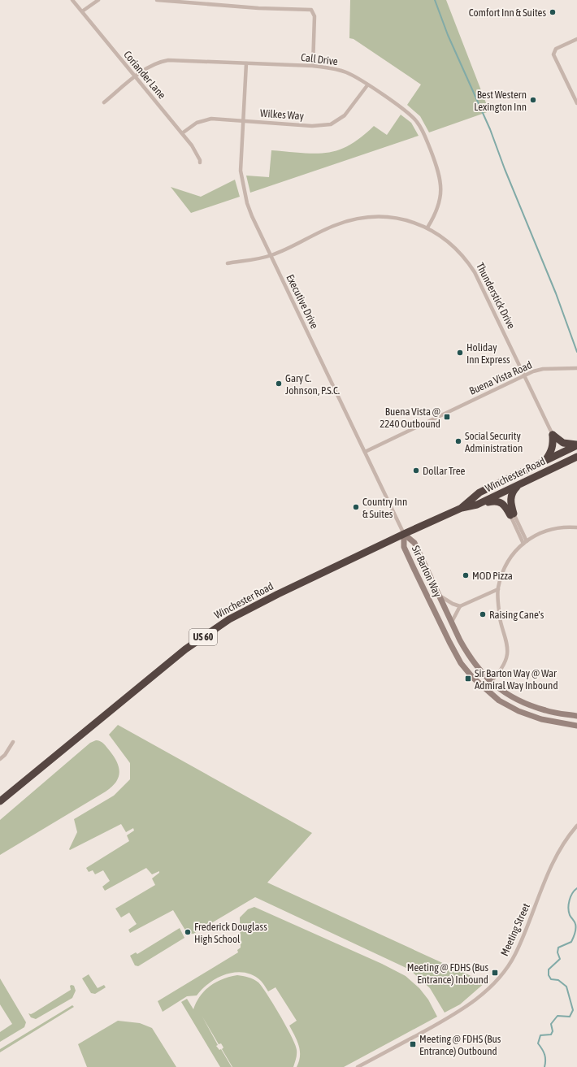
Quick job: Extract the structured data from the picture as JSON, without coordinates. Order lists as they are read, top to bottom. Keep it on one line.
{"streets":{"highway":["Winchester Road","US 60"],"main road":["Sir Barton Way"],"street":["Call Drive","Coriander Lane","Wilkes Way","Thunderstick Drive","Executive Drive","Buena Vista Road","Meeting Street"]},"crossings":[["Call Drive","Coriander Lane"],["Call Drive","Wilkes Way"],["Call Drive","Thunderstick Drive"],["Call Drive","Executive Drive"],["Coriander Lane","Wilkes Way"],["Wilkes Way","Executive Drive"],["Thunderstick Drive","Executive Drive"],["Thunderstick Drive","Buena Vista Road"],["Executive Drive","Buena Vista Road"],["Executive Drive","Winchester Road"],["Executive Drive","Sir Barton Way"],["Winchester Road","Sir Barton Way"]],"places":{"other":["Comfort Inn & Suites","Best Western Lexington Inn","Holiday Inn Express","Gary C. Johnson, P.S.C.","Social Security Administration","Dollar Tree","Country Inn & Suites","MOD Pizza","Raising Cane's","Frederick Douglass High School"],"transit":["Buena Vista @ 2240 Outbound","Sir Barton Way @ War Admiral Way Inbound","Meeting @ FDHS (Bus Entrance) Inbound","Meeting @ FDHS (Bus Entrance) Outbound"]}}
